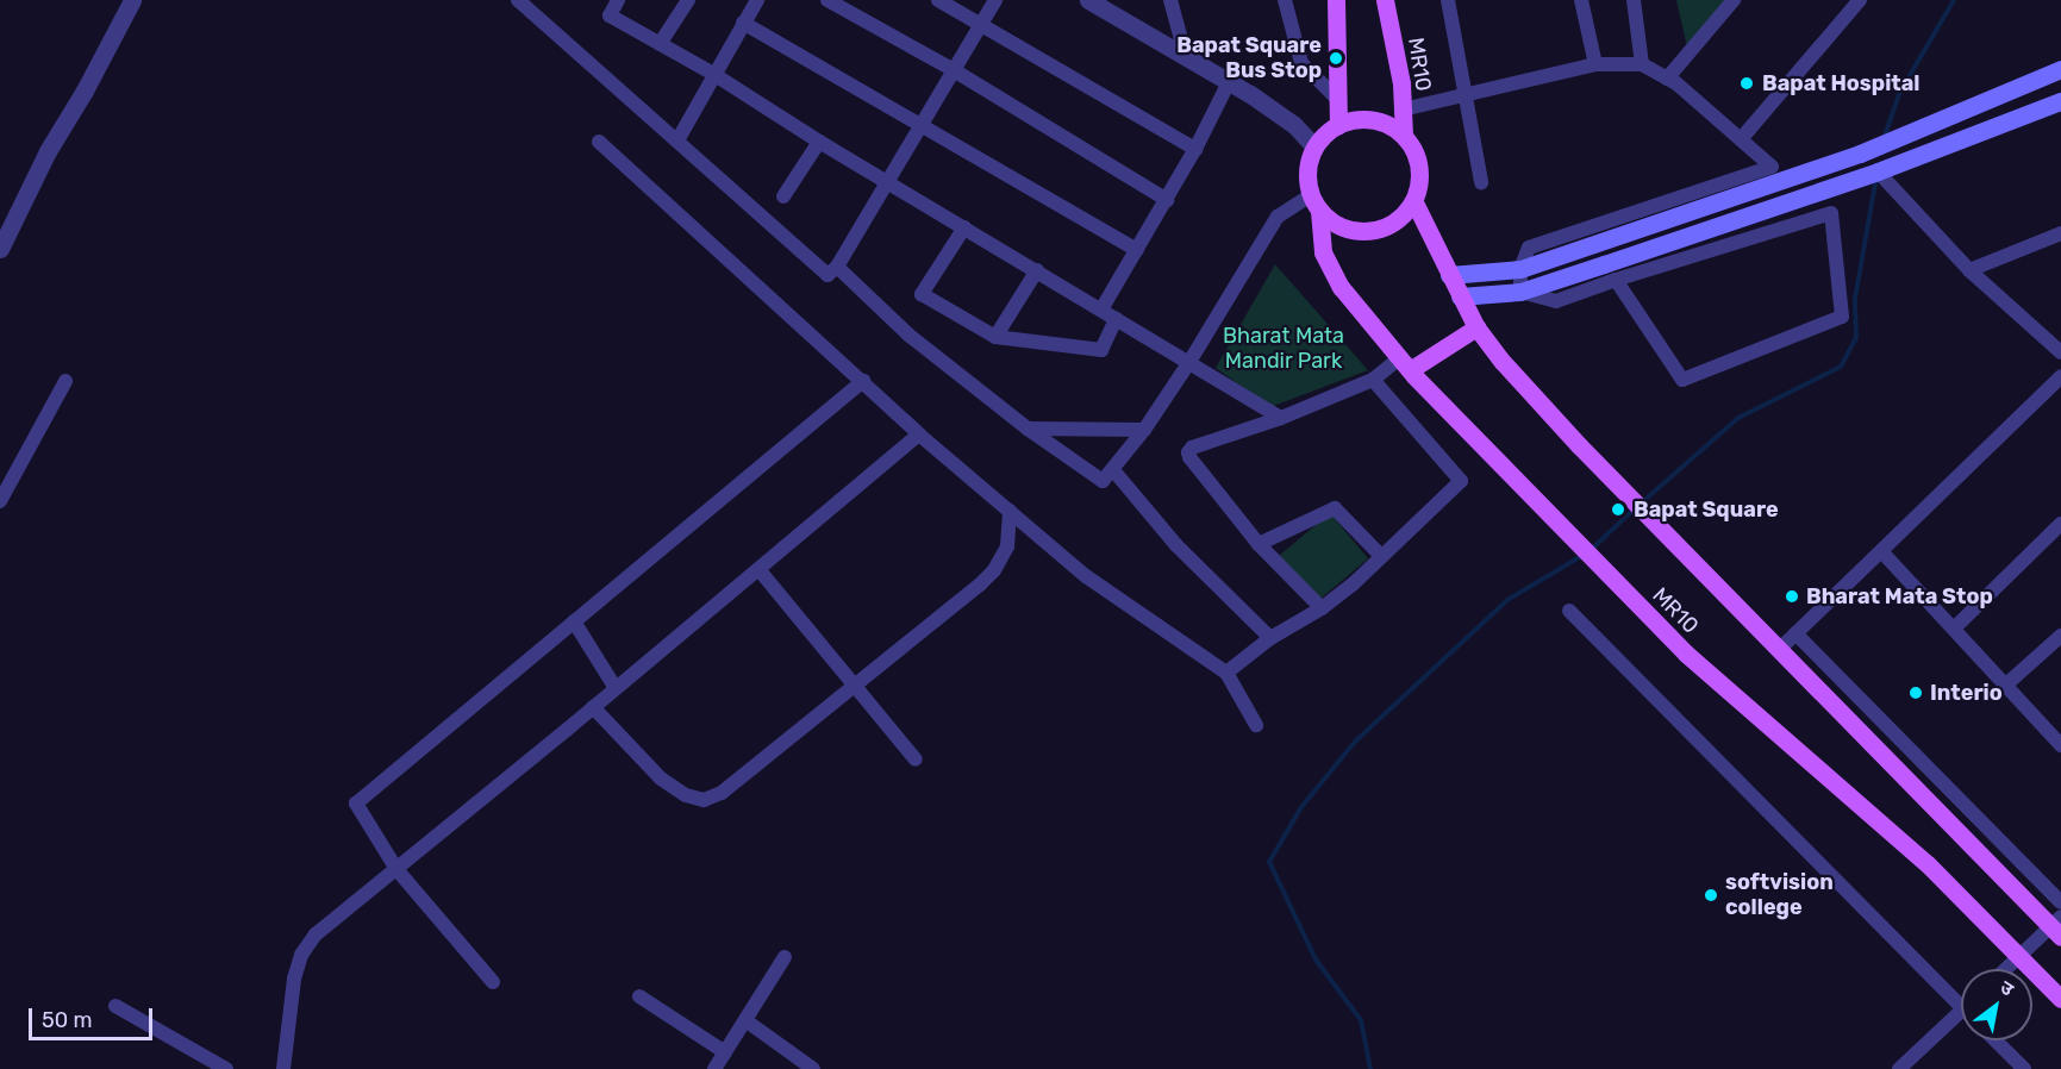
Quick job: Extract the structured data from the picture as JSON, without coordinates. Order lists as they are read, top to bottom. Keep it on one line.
{"streets":{"main road":["MR10"]},"parks":["Bharat Mata Mandir Park"],"places":["Bapat Square Bus Stop","Bapat Hospital","Bapat Square","Bharat Mata Stop","Interio","softvision college"],"scale_bar":"50 m","north":"top right"}
